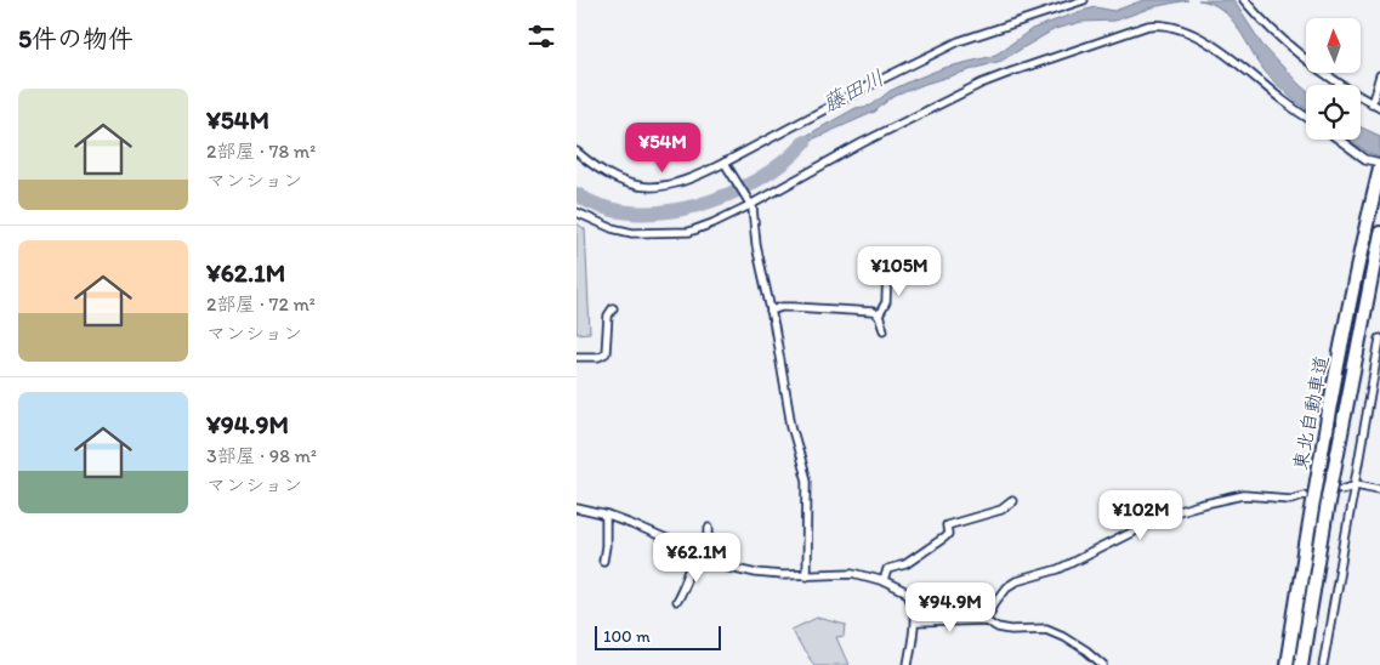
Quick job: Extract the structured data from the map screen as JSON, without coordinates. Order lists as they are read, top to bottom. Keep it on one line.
{"streets":{"highway":["東北自動車道"]},"water":["藤田川"],"scale_bar":"100 m","north":"top","page":{"heading":"5件の物件","list":[{"name":"¥54M","note":"2部屋 · 78 m² · マンション"},{"name":"¥62.1M","note":"2部屋 · 72 m² · マンション"},{"name":"¥94.9M","note":"3部屋 · 98 m² · マンション"}],"price":["¥54M","¥105M","¥102M","¥62.1M","¥94.9M"],"scale":"100 m"}}
